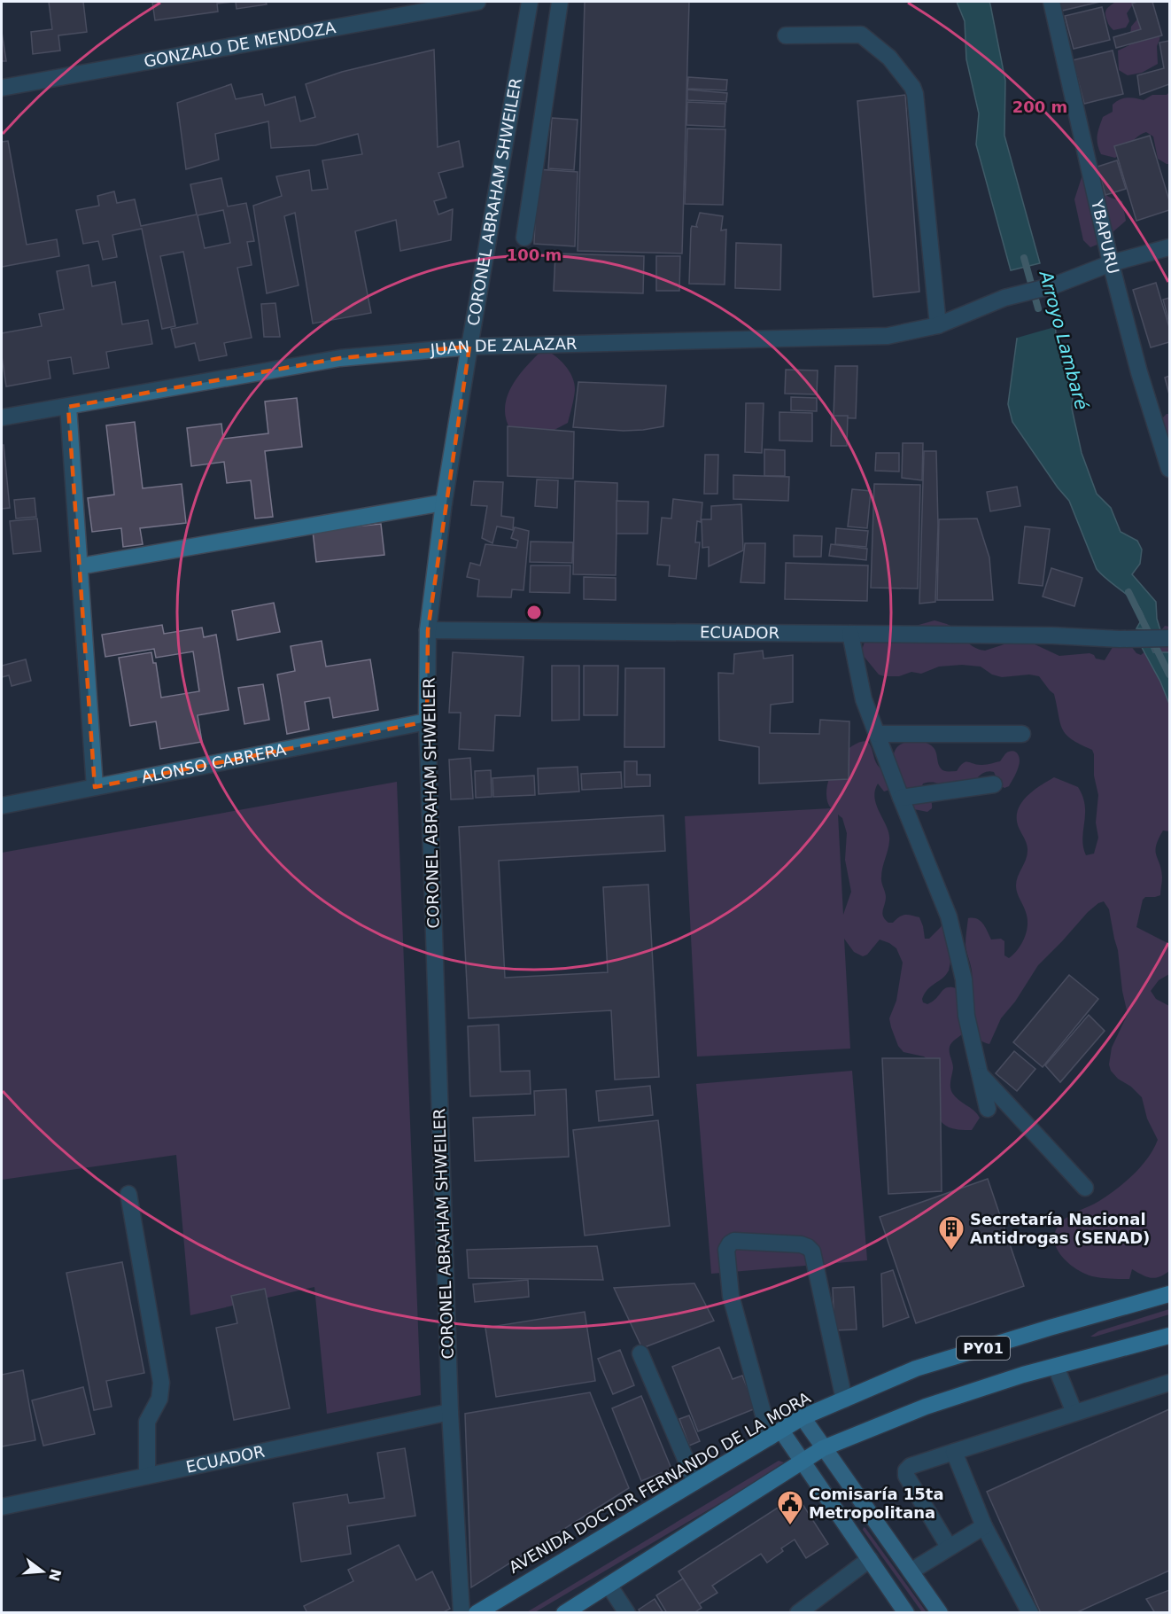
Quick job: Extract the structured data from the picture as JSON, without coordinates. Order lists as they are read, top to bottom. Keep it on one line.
{"streets":{"highway":["PY01","AVENIDA DOCTOR FERNANDO DE LA MORA"],"street":["GONZALO DE MENDOZA","CORONEL ABRAHAM SHWEILER","YBAPURU","JUAN DE ZALAZAR","ECUADOR","ALONSO CABRERA"]},"crossings":[["CORONEL ABRAHAM SHWEILER","JUAN DE ZALAZAR"],["CORONEL ABRAHAM SHWEILER","ECUADOR"],["CORONEL ABRAHAM SHWEILER","ALONSO CABRERA"],["YBAPURU","JUAN DE ZALAZAR"]],"water":["Arroyo Lambaré"],"places":{"building":["Secretaría Nacional Antidrogas (SENAD)"],"public building":["Comisaría 15ta Metropolitana"]},"north":"right","rings":["200 m","100 m"]}
